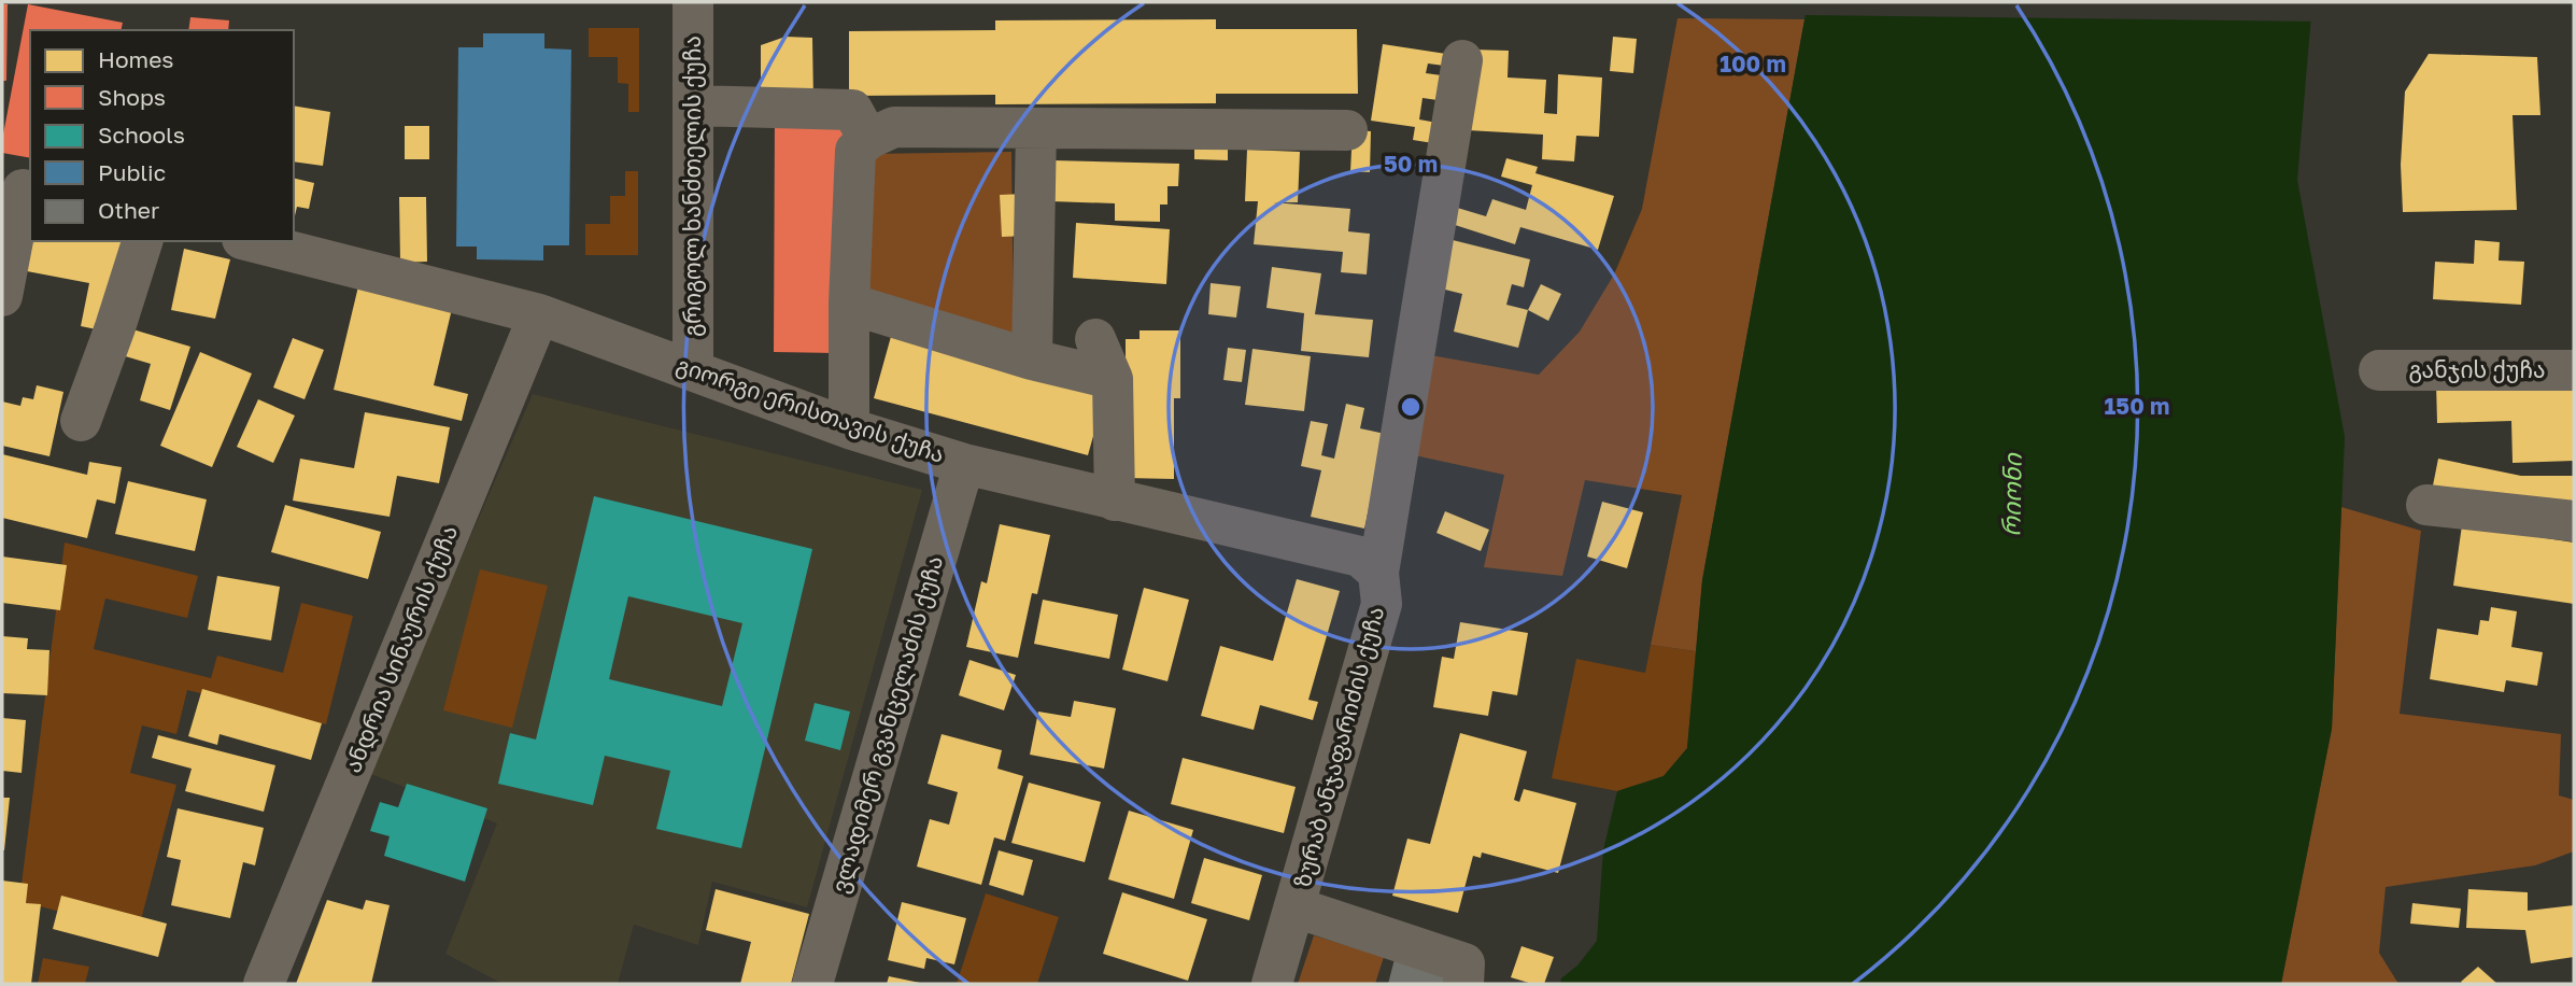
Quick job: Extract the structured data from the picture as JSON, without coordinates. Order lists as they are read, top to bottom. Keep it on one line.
{"streets":{"street":["გრიგოლ ხანძთელის ქუჩა","განჯის ქუჩა","გიორგი ერისთავის ქუჩა","ანდრია სინაურის ქუჩა","ვლადიმერ გვანცელაძის ქუჩა","ზურაბ ანჯაფარიძის ქუჩა"]},"crossings":[["გრიგოლ ხანძთელის ქუჩა","გიორგი ერისთავის ქუჩა"],["გიორგი ერისთავის ქუჩა","ანდრია სინაურის ქუჩა"],["გიორგი ერისთავის ქუჩა","ვლადიმერ გვანცელაძის ქუჩა"],["გიორგი ერისთავის ქუჩა","ზურაბ ანჯაფარიძის ქუჩა"]],"water":["რიონი"],"legend":["Homes","Shops","Schools","Public","Other"],"rings":["100 m","50 m","150 m"]}
